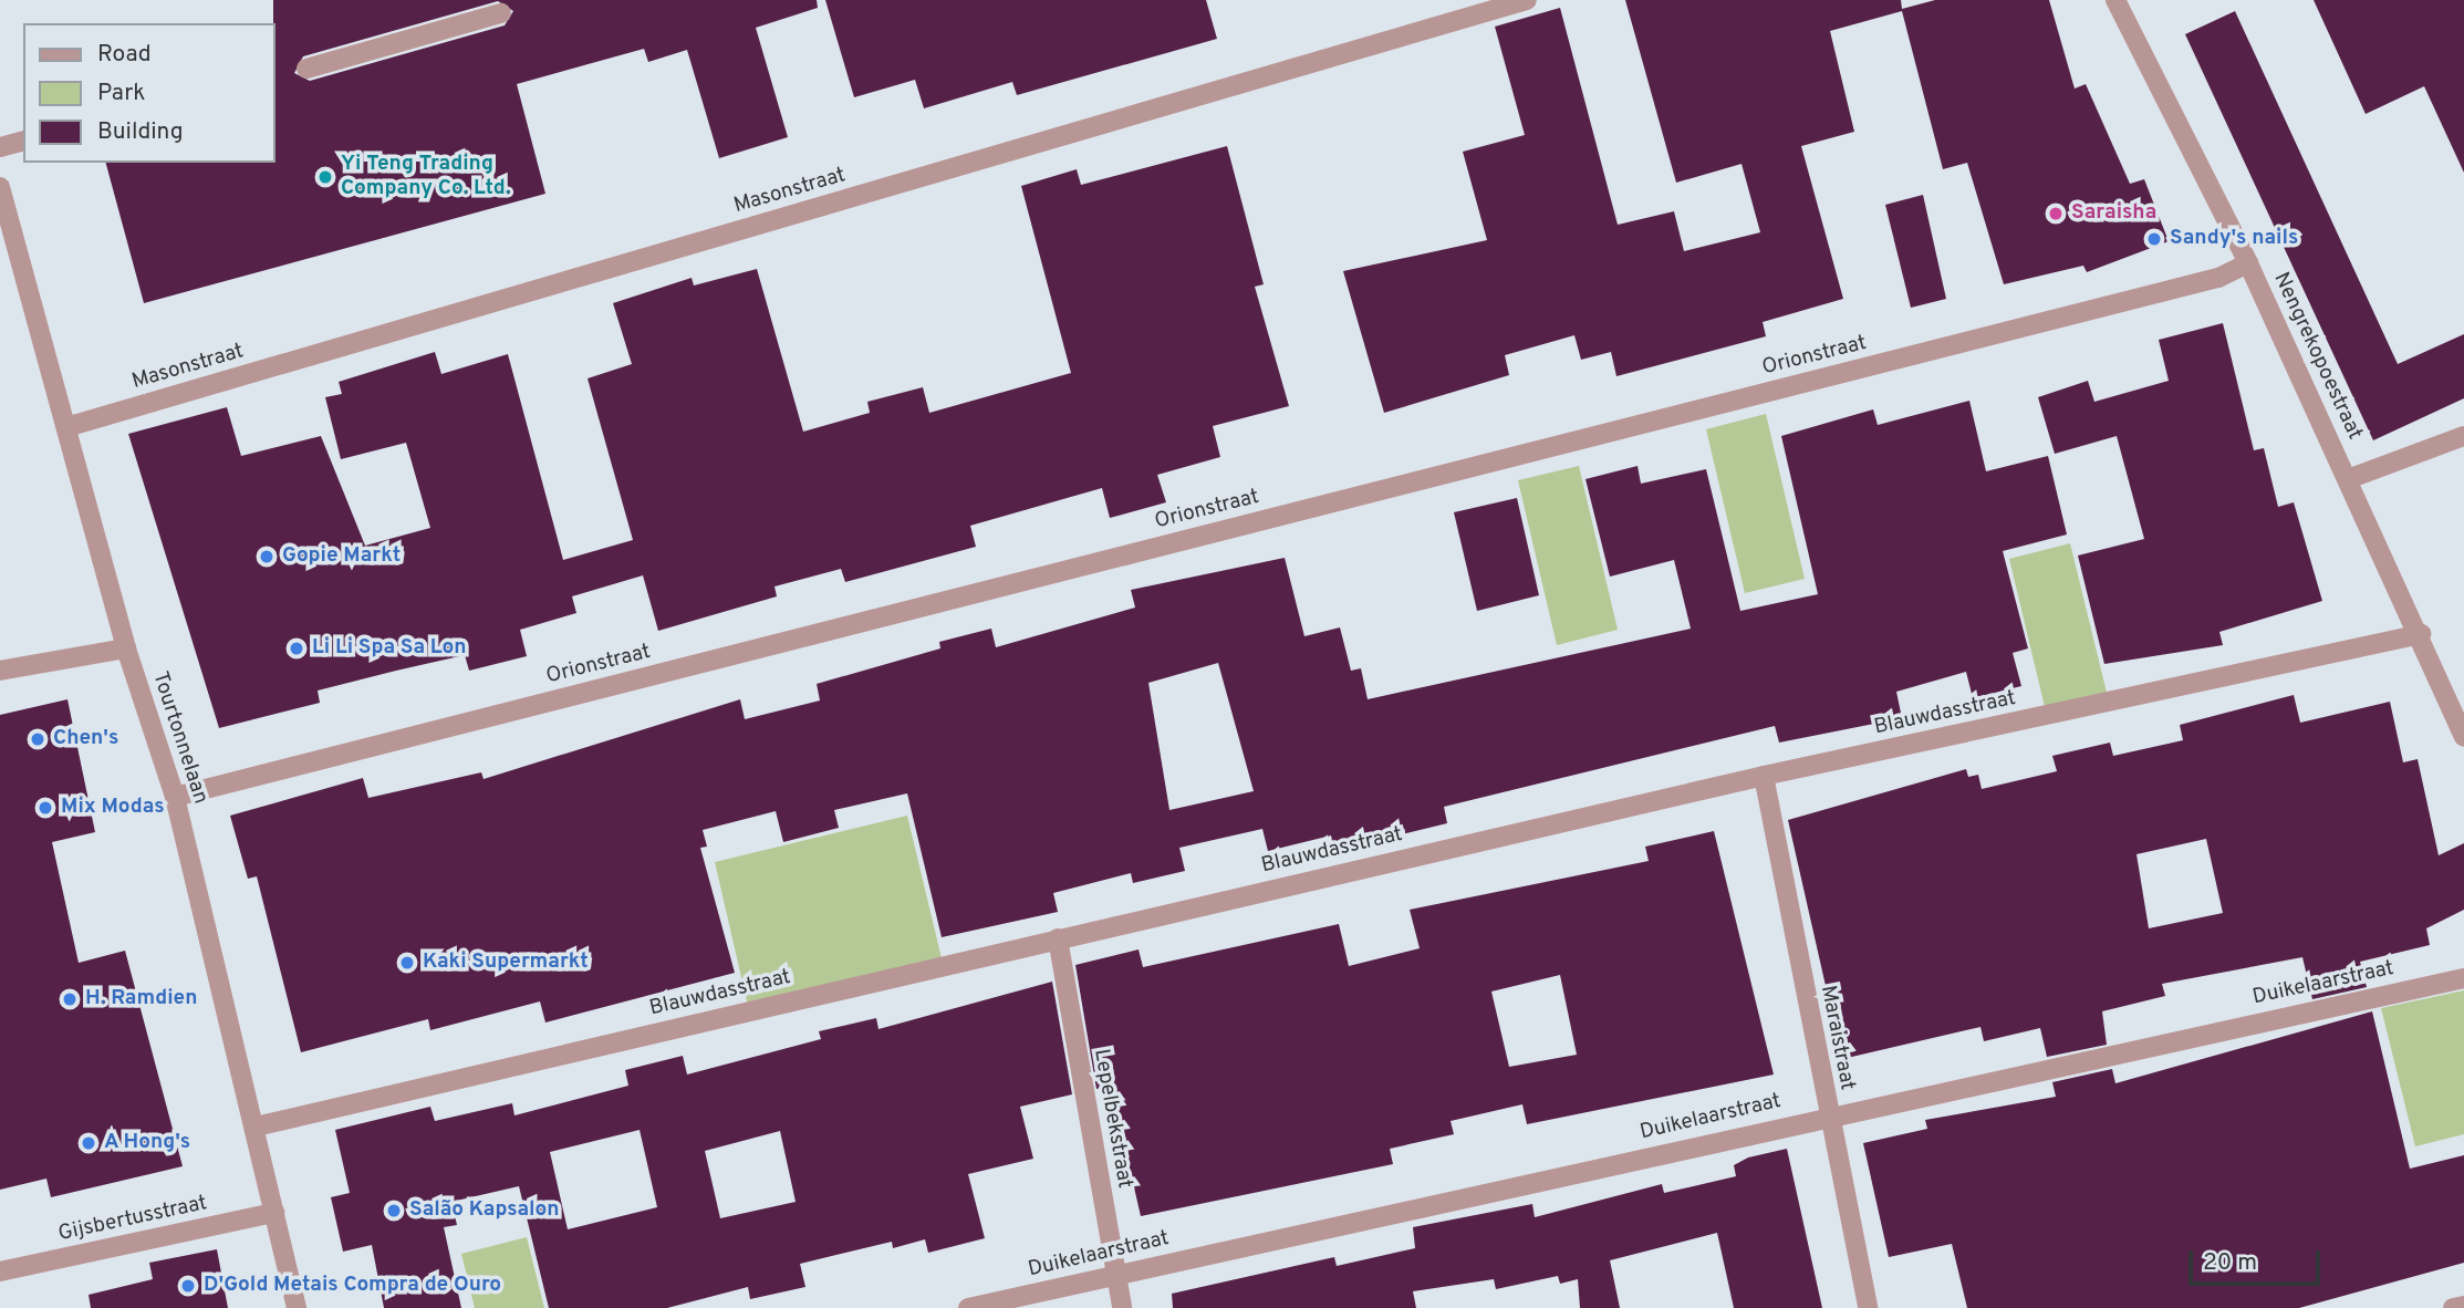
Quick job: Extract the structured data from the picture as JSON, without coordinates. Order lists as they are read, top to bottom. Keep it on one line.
{"streets":{"street":["Masonstraat","Orionstraat","Nengrekopoestraat","Blauwdasstraat","Tourtonnelaan","Duikelaarstraat","Maraistraat","Lepelbekstraat","Gijsbertusstraat"]},"crossings":[["Masonstraat","Tourtonnelaan"],["Orionstraat","Nengrekopoestraat"],["Orionstraat","Tourtonnelaan"],["Nengrekopoestraat","Blauwdasstraat"],["Blauwdasstraat","Tourtonnelaan"],["Blauwdasstraat","Maraistraat"],["Blauwdasstraat","Lepelbekstraat"],["Tourtonnelaan","Gijsbertusstraat"],["Duikelaarstraat","Maraistraat"],["Duikelaarstraat","Lepelbekstraat"]],"places":["Yi Teng Trading Company Co. Ltd.","Saraisha","Sandy's nails","Gopie Markt","Li Li Spa Sa Lon","Chen's","Mix Modas","Kaki Supermarkt","H. Ramdien","A Hong's","Salão Kapsalon","D'Gold Metais Compra de Ouro"],"legend":["Road","Park","Building"],"scale_bar":"20 m"}
